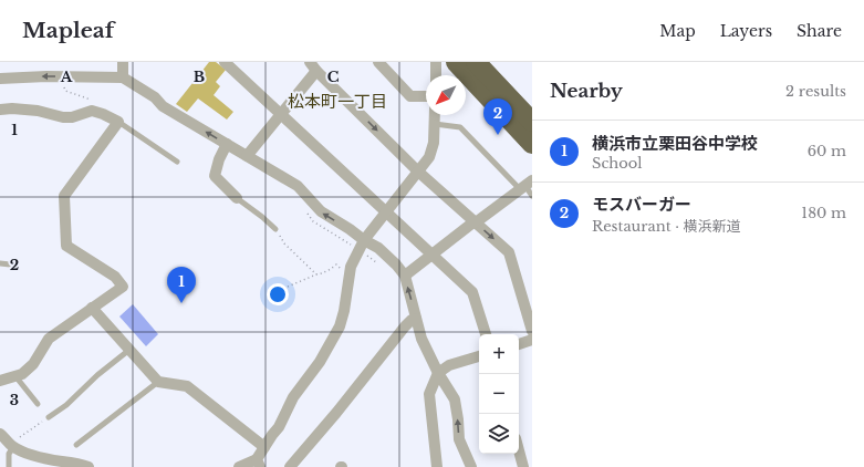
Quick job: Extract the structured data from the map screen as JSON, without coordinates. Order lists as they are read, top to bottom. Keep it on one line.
{"districts":["松本町一丁目"],"north":"bottom left","page":{"header":"Mapleaf","nav":["Map","Layers","Share"],"heading":["Nearby","2 results"],"pins":["2","1"],"list":[{"mark":"1","name":"横浜市立栗田谷中学校","note":"School","value":"60 m"},{"mark":"2","name":"モスバーガー","note":"Restaurant · 横浜新道","value":"180 m"}],"map_buttons":["+","−"]},"grid":{"columns":["A","B","C"],"rows":["1","2","3"]}}
